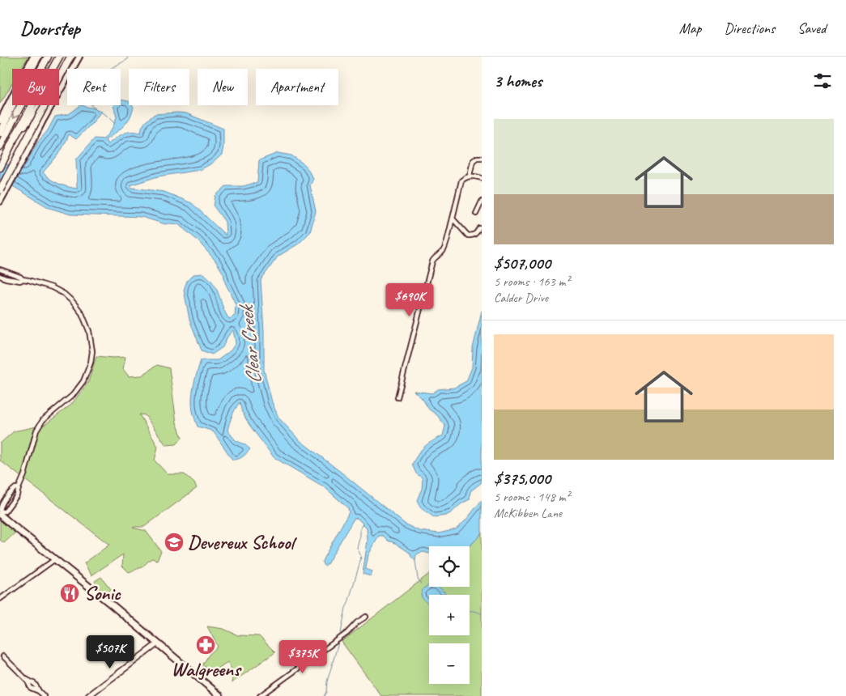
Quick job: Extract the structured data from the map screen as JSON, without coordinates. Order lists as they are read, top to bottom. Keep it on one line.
{"water":["Clear Creek"],"places":{"school or university":["Devereux School"],"restaurant":["Sonic"],"pharmacy":["Walgreens"]},"page":{"header":"Doorstep","nav":["Map","Directions","Saved"],"heading":"3 homes","chip":["Buy","Rent","Filters","New","Apartment"],"list":[{"name":"$507,000","note":"5 rooms · 163 m² · Calder Drive"},{"name":"$375,000","note":"5 rooms · 148 m² · McKibben Lane"}],"price":["$690K","$507K","$375K"],"map_buttons":["+","−"]}}
